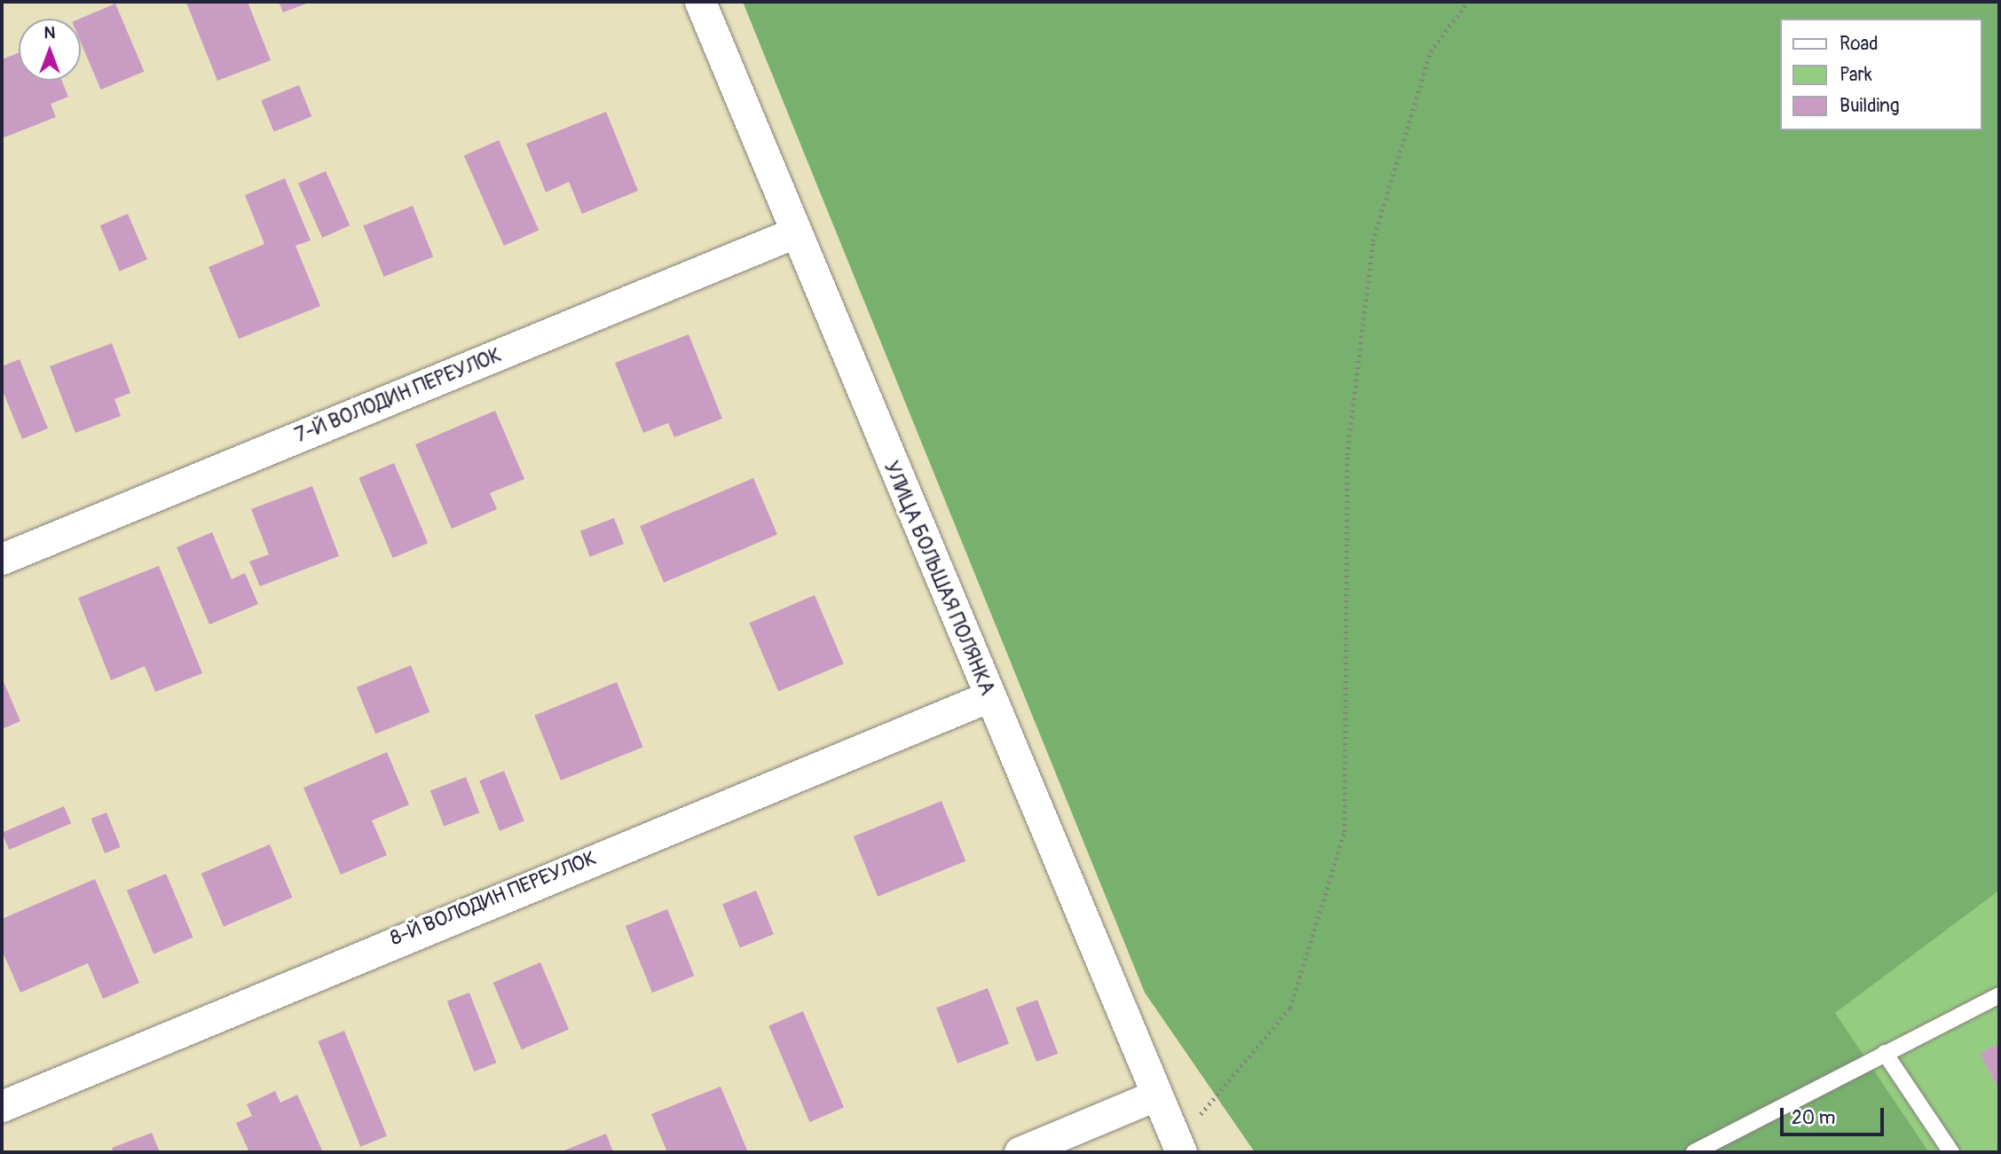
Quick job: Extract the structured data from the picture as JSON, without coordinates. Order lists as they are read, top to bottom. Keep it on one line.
{"streets":{"street":["7-Й ВОЛОДИН ПЕРЕУЛОК","УЛИЦА БОЛЬШАЯ ПОЛЯНКА","8-Й ВОЛОДИН ПЕРЕУЛОК"]},"crossings":[["7-Й ВОЛОДИН ПЕРЕУЛОК","УЛИЦА БОЛЬШАЯ ПОЛЯНКА"],["УЛИЦА БОЛЬШАЯ ПОЛЯНКА","8-Й ВОЛОДИН ПЕРЕУЛОК"]],"legend":["Road","Park","Building"],"scale_bar":"20 m","north":"top"}
